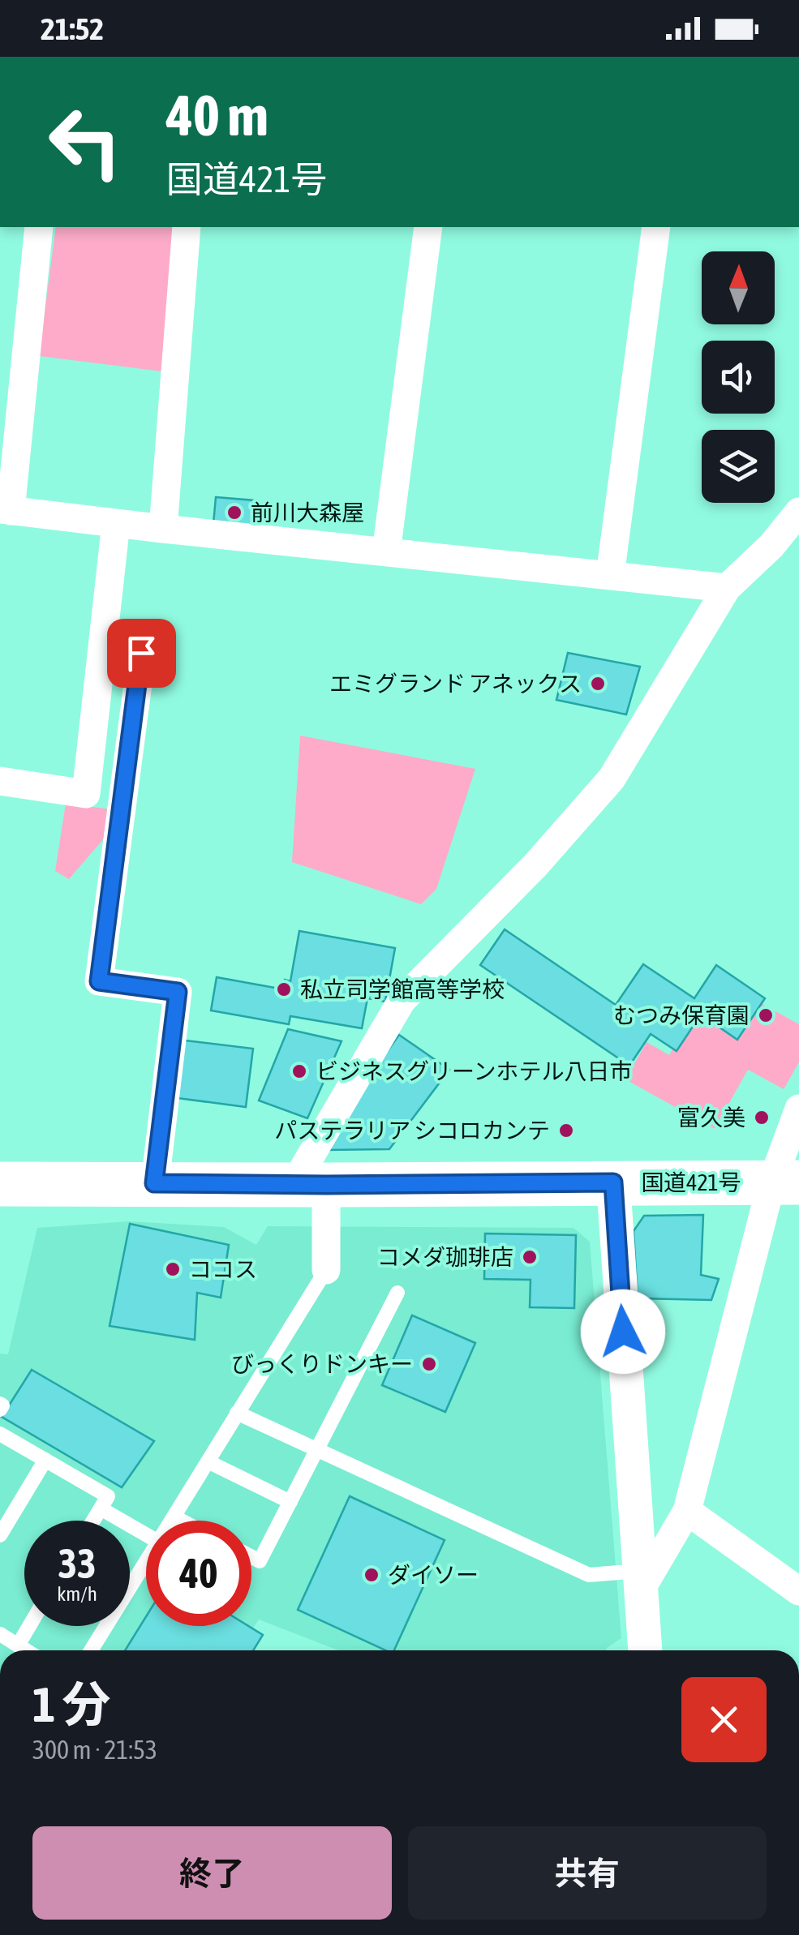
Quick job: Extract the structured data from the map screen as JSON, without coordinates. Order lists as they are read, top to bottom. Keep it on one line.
{"streets":{"highway":["国道421号"]},"places":["前川大森屋","エミグランド アネックス","私立司学館高等学校","むつみ保育園","ビジネスグリーンホテル八日市","富久美","パステラリア シコロカンテ","コメダ珈琲店","ココス","びっくりドンキー","ダイソー"],"north":"top","page":{"status":"21:52","turn":["40 m","国道421号"],"speed":"33 km/h","limit":"40","heading":["1 分","300 m · 21:53"],"buttons":["終了","共有"]}}
